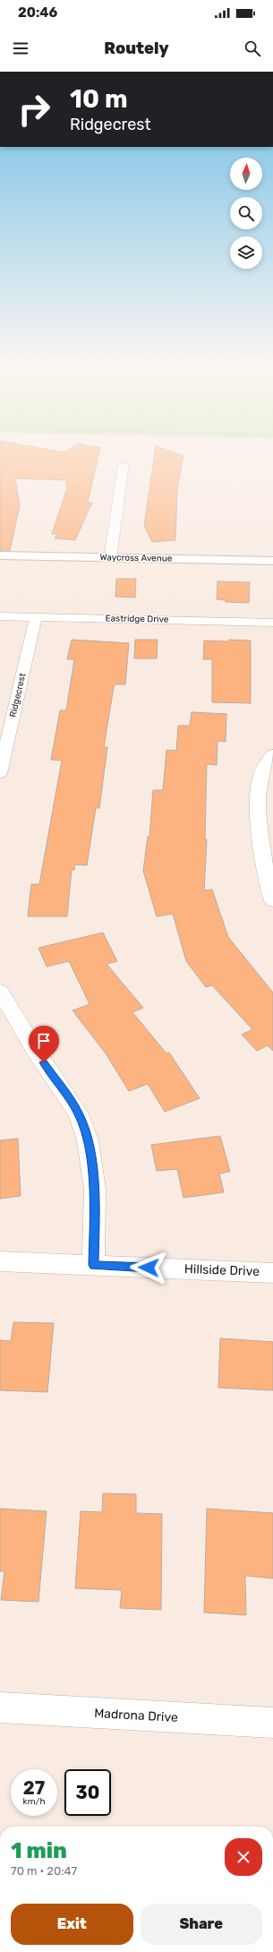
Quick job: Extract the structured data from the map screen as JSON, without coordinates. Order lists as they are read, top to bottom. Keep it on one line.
{"streets":{"street":["Waycross Avenue","Eastridge Drive","Ridgecrest","Hillside Drive","Madrona Drive"]},"crossings":[["Eastridge Drive","Ridgecrest"]],"north":"top","page":{"status":"20:46","header":"Routely","turn":["10 m","Ridgecrest"],"speed":"27 km/h","limit":"30","heading":["1 min","70 m · 20:47"],"buttons":["Exit","Share"]}}
